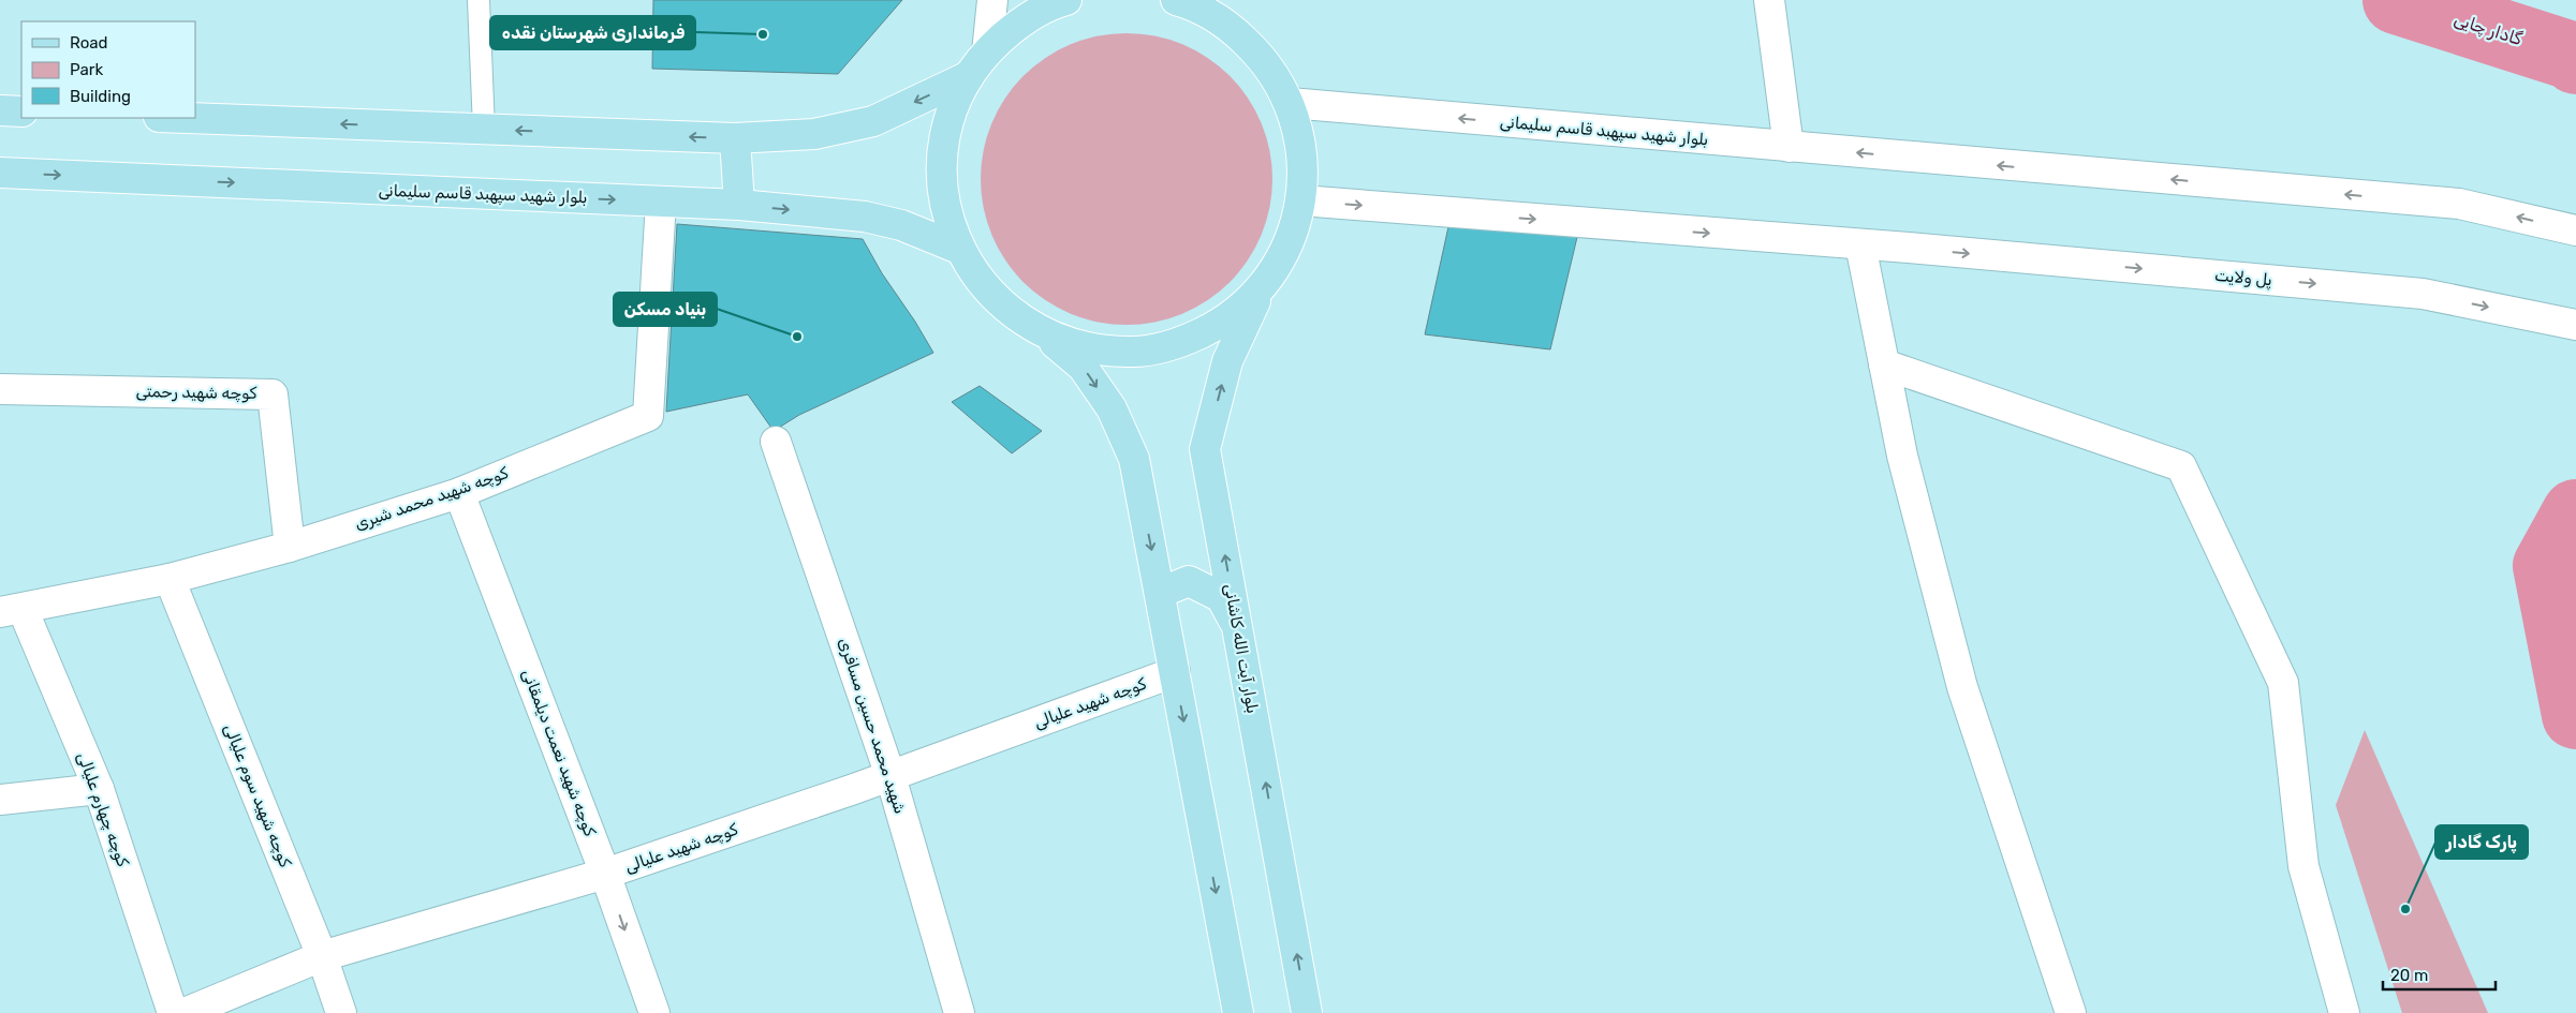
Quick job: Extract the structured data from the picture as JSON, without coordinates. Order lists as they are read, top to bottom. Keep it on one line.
{"streets":{"main road":["بلوار شهید سپهبد قاسم سلیمانی","بلوار آیت الله کاشانی"],"street":["پل ولایت","کوچه شهید رحمتی","کوچه شهید محمد شیری","کوچه شهید علیالی","شهید محمد حسین مسافری","کوچه شهید نعمت دیلمقانی","کوچه شهید سوم علیالی","کوچه چهارم علیالی"]},"crossings":[["بلوار شهید سپهبد قاسم سلیمانی","کوچه شهید محمد شیری"],["کوچه شهید رحمتی","کوچه شهید محمد شیری"],["کوچه شهید محمد شیری","کوچه شهید نعمت دیلمقانی"],["کوچه شهید محمد شیری","کوچه شهید سوم علیالی"],["کوچه شهید محمد شیری","کوچه چهارم علیالی"],["کوچه شهید علیالی","شهید محمد حسین مسافری"],["کوچه شهید علیالی","کوچه شهید نعمت دیلمقانی"],["کوچه شهید علیالی","کوچه شهید سوم علیالی"]],"one_way":["پل ولایت"],"water":["گادار چایی"],"places":["فرمانداری شهرستان نقده","بنیاد مسکن","پارک گادار"],"legend":["Road","Park","Building"],"scale_bar":"20 m"}
